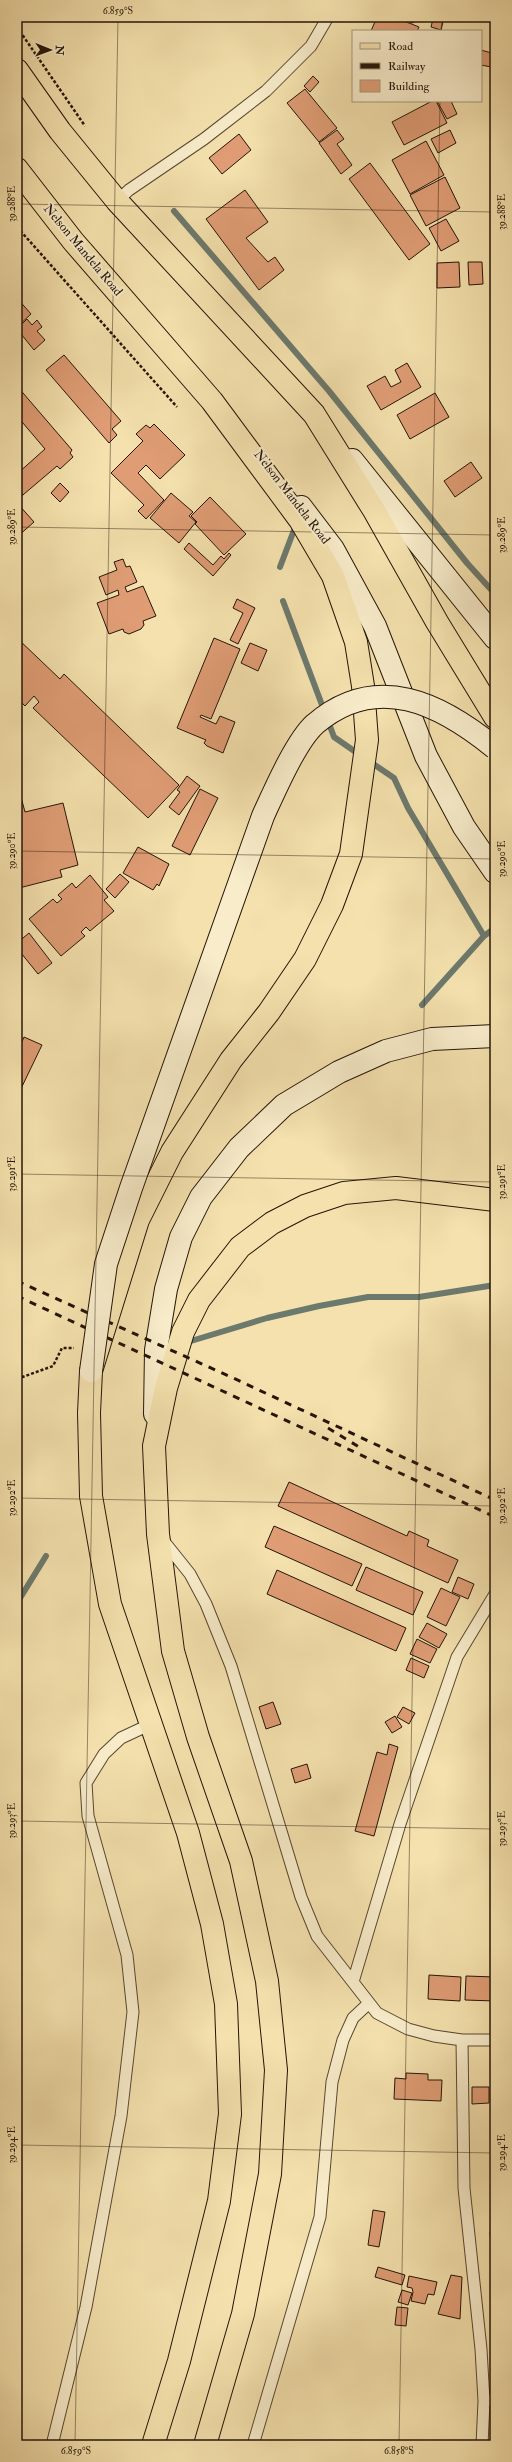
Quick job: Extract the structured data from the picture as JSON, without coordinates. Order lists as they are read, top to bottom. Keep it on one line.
{"streets":{"main road":["Nelson Mandela Road"]},"legend":["Road","Railway","Building"],"north":"right","coordinates":["6.859°S","39.288°E","39.289°E","39.290°E","39.291°E","39.292°E","39.293°E","39.294°E","6.858°S"]}
